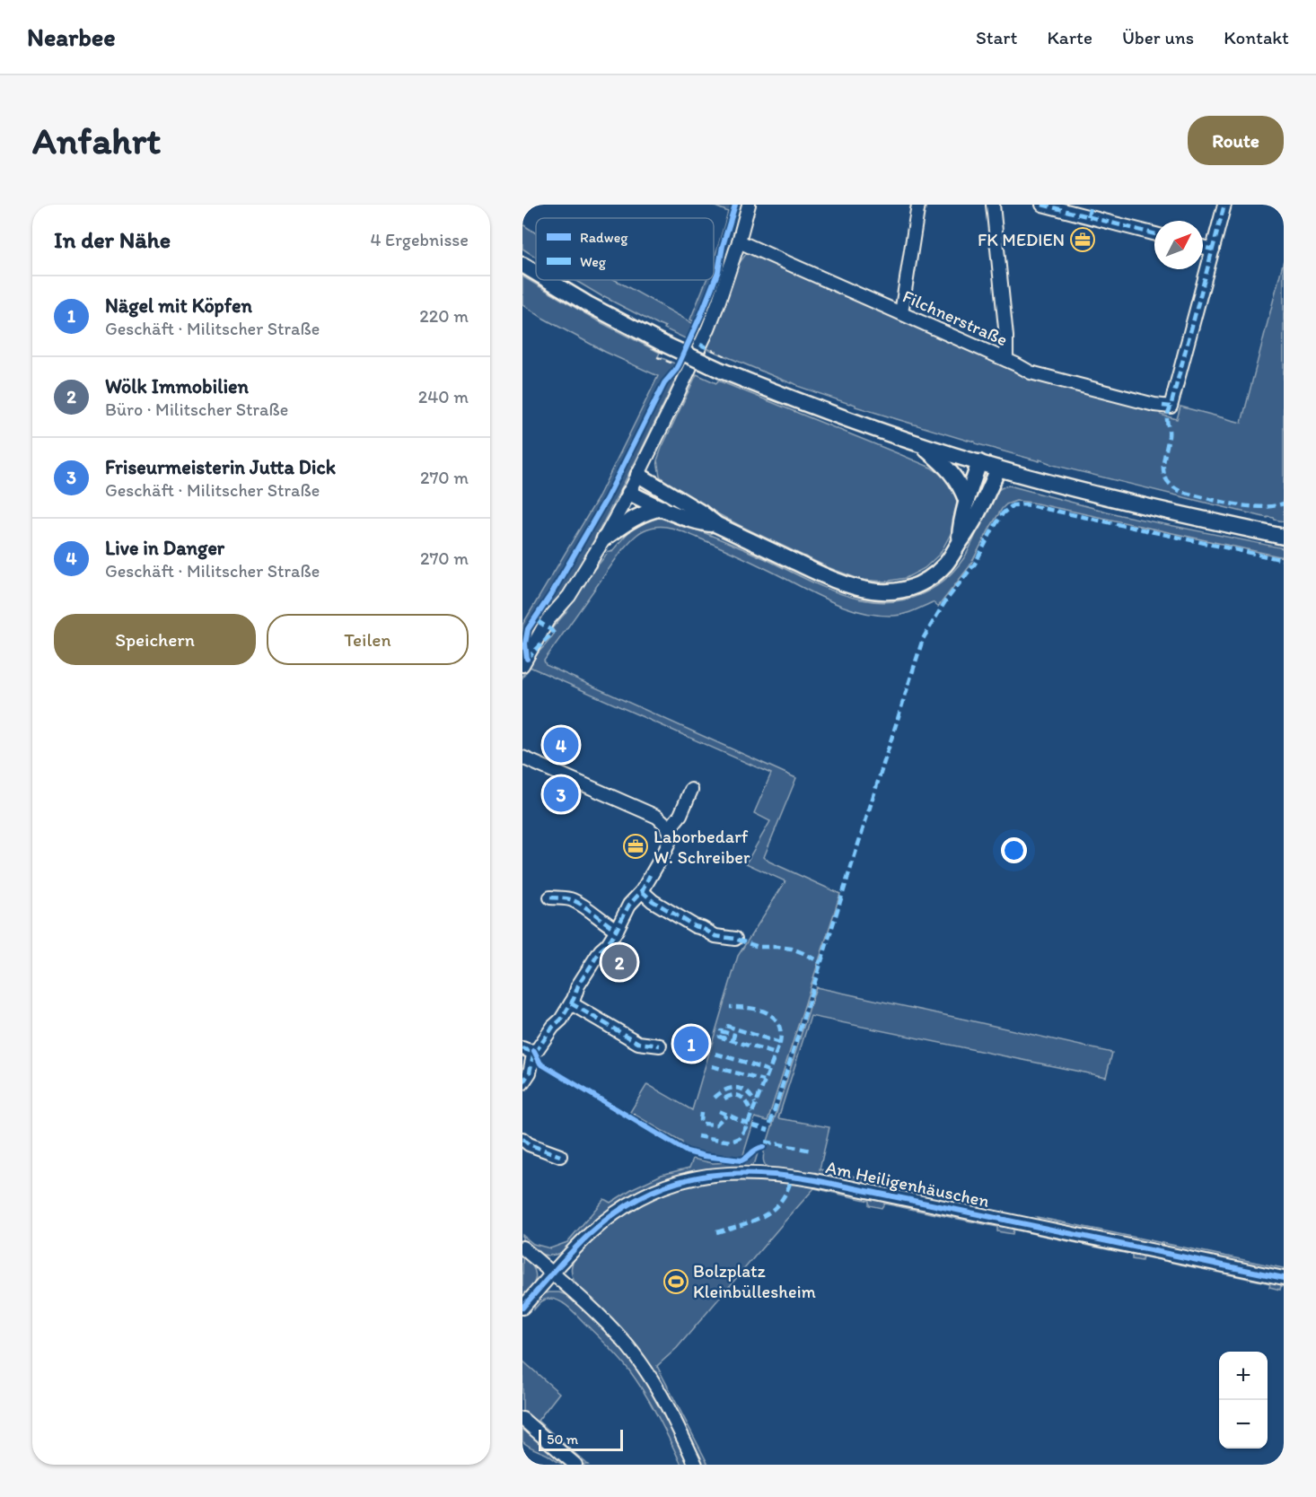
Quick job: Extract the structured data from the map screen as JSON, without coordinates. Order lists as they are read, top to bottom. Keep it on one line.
{"streets":{"street":["Filchnerstraße","Am Heiligenhäuschen"]},"places":{"office":["FK MEDIEN","Laborbedarf W. Schreiber"],"sports":["Bolzplatz Kleinbüllesheim"]},"legend":["Radweg","Weg"],"scale_bar":"50 m","north":"top right","page":{"header":"Nearbee","nav":["Start","Karte","Über uns","Kontakt"],"buttons":["Route",["Speichern","Teilen"]],"title":"Anfahrt","heading":["In der Nähe","4 Ergebnisse"],"list":[{"mark":"1","name":"Nägel mit Köpfen","note":"Geschäft · Militscher Straße","value":"220 m"},{"mark":"2","name":"Wölk Immobilien","note":"Büro · Militscher Straße","value":"240 m"},{"mark":"3","name":"Friseurmeisterin Jutta Dick","note":"Geschäft · Militscher Straße","value":"270 m"},{"mark":"4","name":"Live in Danger","note":"Geschäft · Militscher Straße","value":"270 m"}],"pins":["4","3","2","1"],"map_buttons":["+","−"],"scale":"50 m"}}
